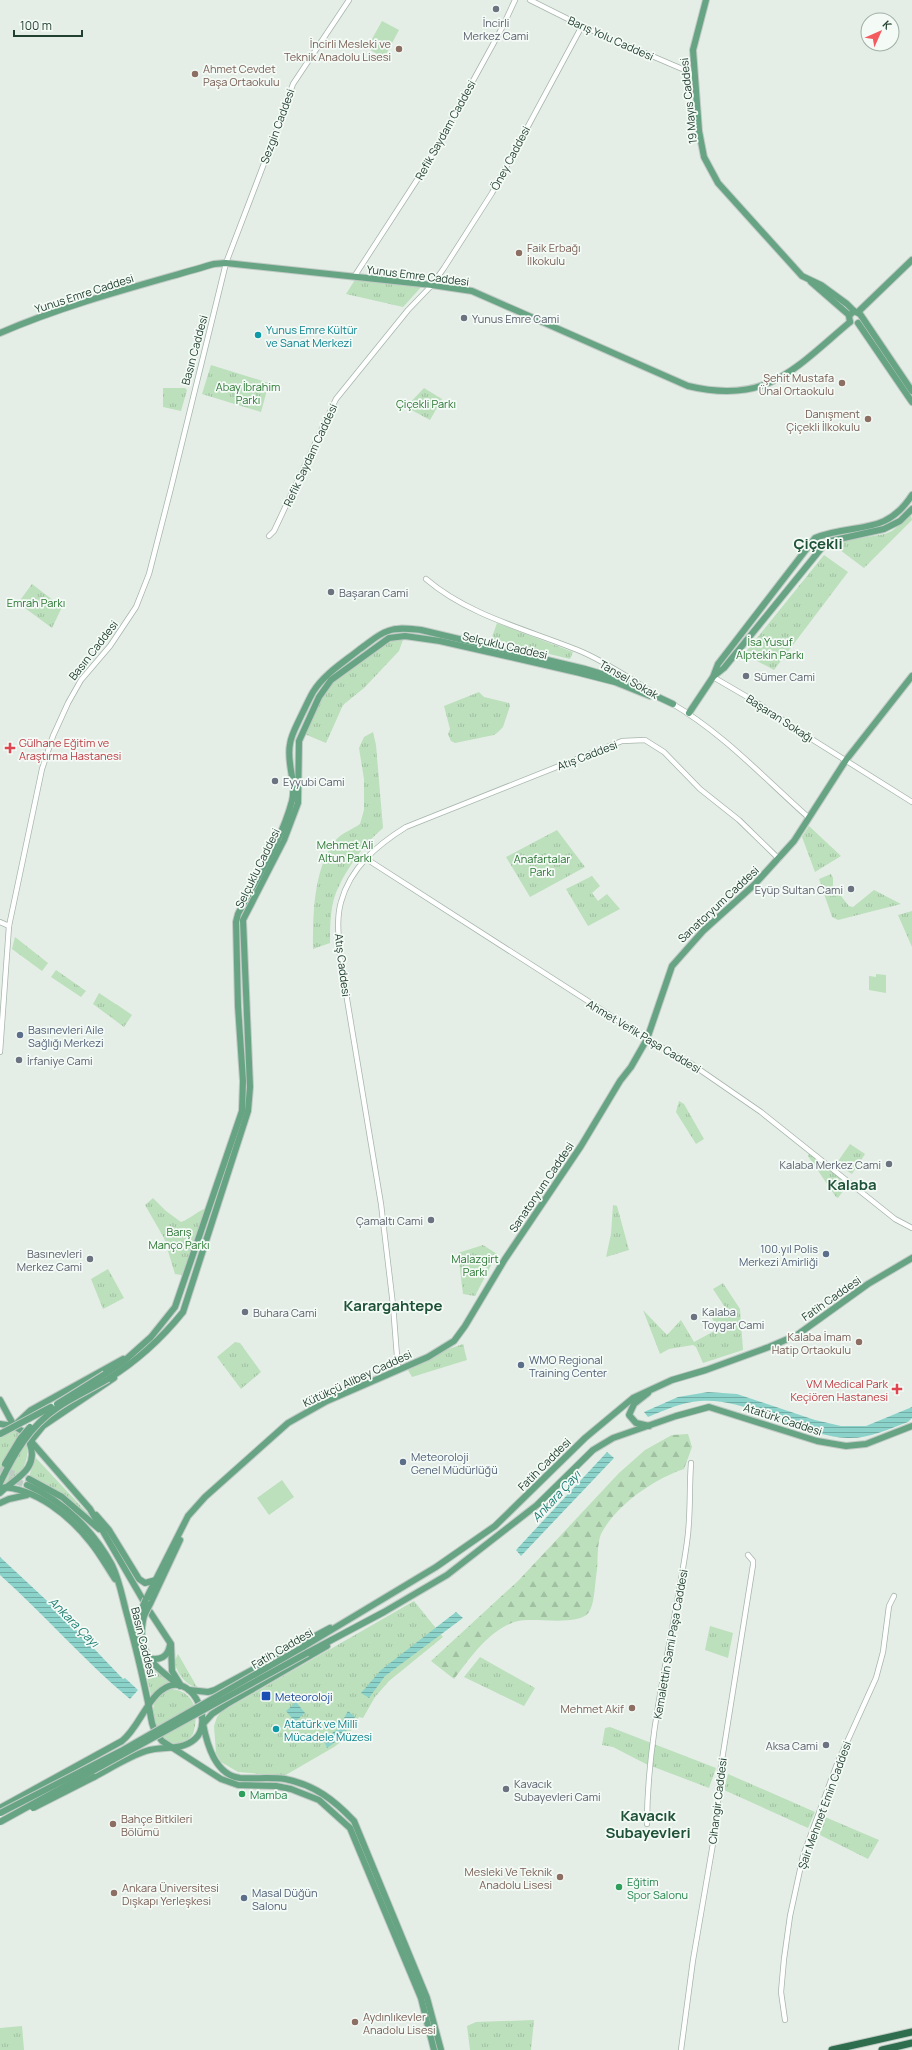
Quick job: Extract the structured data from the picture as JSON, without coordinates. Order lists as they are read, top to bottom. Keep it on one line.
{"streets":{"main road":["19 Mayıs Caddesi","Yunus Emre Caddesi","Basın Caddesi","Selçuklu Caddesi","Sanatoryum Caddesi","Fatih Caddesi","Kütükçü Alibey Caddesi","Atatürk Caddesi"],"street":["Barış Yolu Caddesi","Sezgin Caddesi","Refik Saydam Caddesi","Öney Caddesi","Tansel Sokak","Başaran Sokağı","Atış Caddesi","Ahmet Vefik Paşa Caddesi","Kemalettin Sami Paşa Caddesi","Cihangir Caddesi","Şair Mehmet Emin Caddesi"]},"crossings":[["Barış Yolu Caddesi","19 Mayıs Caddesi"],["Barış Yolu Caddesi","Öney Caddesi"],["19 Mayıs Caddesi","Yunus Emre Caddesi"],["Sezgin Caddesi","Yunus Emre Caddesi"],["Sezgin Caddesi","Basın Caddesi"],["Refik Saydam Caddesi","Öney Caddesi"],["Refik Saydam Caddesi","Yunus Emre Caddesi"],["Öney Caddesi","Yunus Emre Caddesi"],["Yunus Emre Caddesi","Basın Caddesi"],["Basın Caddesi","Kütükçü Alibey Caddesi"],["Selçuklu Caddesi","Tansel Sokak"],["Tansel Sokak","Sanatoryum Caddesi"],["Başaran Sokağı","Sanatoryum Caddesi"],["Atış Caddesi","Sanatoryum Caddesi"],["Atış Caddesi","Ahmet Vefik Paşa Caddesi"],["Atış Caddesi","Kütükçü Alibey Caddesi"],["Sanatoryum Caddesi","Ahmet Vefik Paşa Caddesi"],["Sanatoryum Caddesi","Kütükçü Alibey Caddesi"],["Fatih Caddesi","Atatürk Caddesi"]],"districts":["Çiçekli","Kalaba","Karargahtepe","Kavacık Subayevleri"],"water":["Ankara Çayı"],"parks":["Abay İbrahim Parkı","Çiçekli Parkı","Emrah Parkı","İsa Yusuf Alptekin Parkı","Mehmet Ali Altun Parkı","Anafartalar Parkı","Barış Manço Parkı","Malazgirt Parkı"],"places":{"other":["İncirli Merkez Cami","İncirli Mesleki ve Teknik Anadolu Lisesi","Ahmet Cevdet Paşa Ortaokulu","Faik Erbağı İlkokulu","Yunus Emre Cami","Yunus Emre Kültür ve Sanat Merkezi","Şehit Mustafa Ünal Ortaokulu","Danışment Çiçekli İlkokulu","Başaran Cami","Sümer Cami","Eyyubi Cami","Eyüp Sultan Cami","Basınevleri Aile Sağlığı Merkezi","İrfaniye Cami","Kalaba Merkez Cami","Çamaltı Cami","100.yıl Polis Merkezi Amirliği","Basınevleri Merkez Cami","Buhara Cami","Kalaba Toygar Cami","Kalaba İmam Hatip Ortaokulu","WMO Regional Training Center","Meteoroloji Genel Müdürlüğü","Mehmet Akif","Atatürk ve Millî Mücadele Müzesi","Aksa Cami","Kavacık Subayevleri Cami","Mamba","Bahçe Bitkileri Bölümü","Mesleki Ve Teknik Anadolu Lisesi","Eğitim Spor Salonu","Ankara Üniversitesi Dışkapı Yerleşkesi","Masal Düğün Salonu","Aydınlıkevler Anadolu Lisesi"],"health":["Gülhane Eğitim ve Araştırma Hastanesi","VM Medical Park Keçiören Hastanesi"],"transit":["Meteoroloji"]},"scale_bar":"100 m","north":"top right"}
